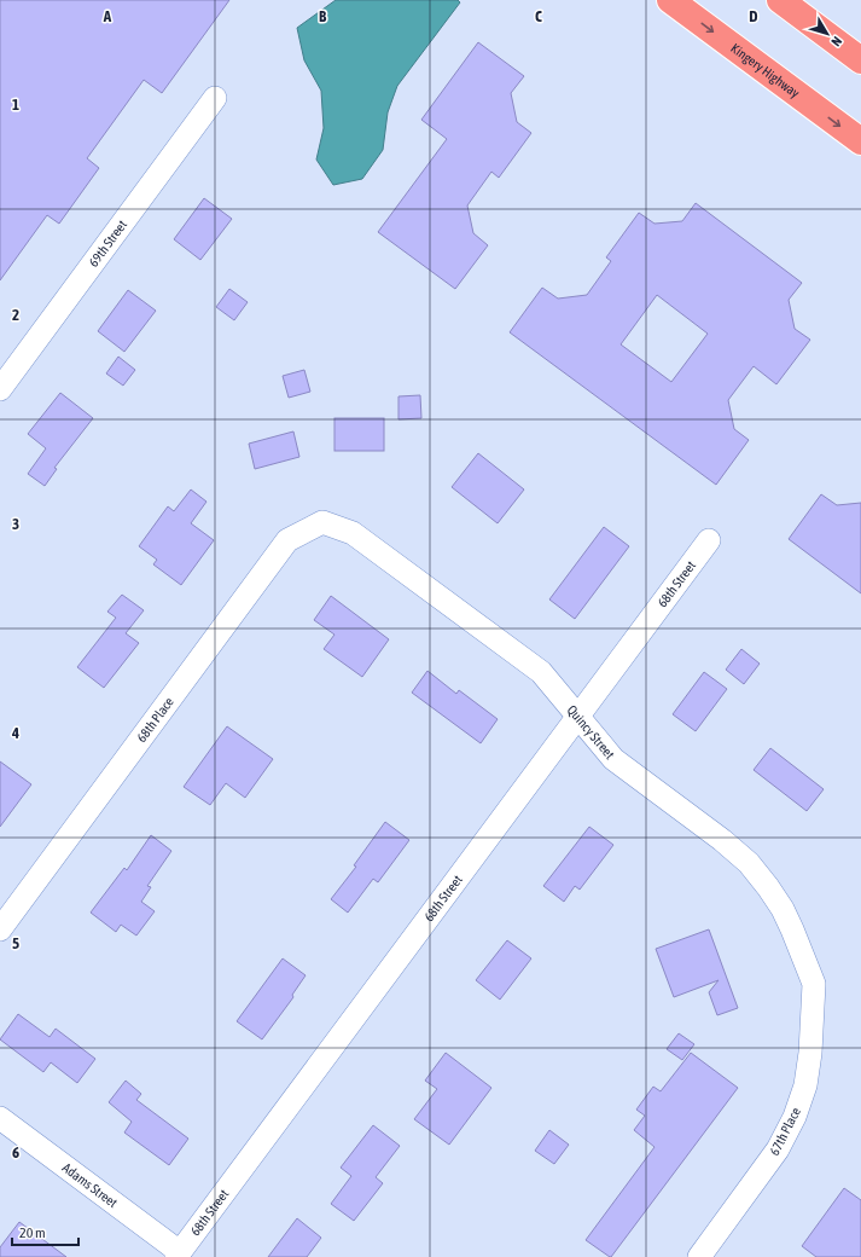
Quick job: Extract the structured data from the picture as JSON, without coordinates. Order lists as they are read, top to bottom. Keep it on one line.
{"streets":{"highway":["Kingery Highway"],"street":["69th Street","68th Street","68th Place","Quincy Street","67th Place","Adams Street"]},"crossings":[["68th Street","Quincy Street"],["68th Street","Adams Street"],["68th Place","Quincy Street"],["Quincy Street","67th Place"]],"scale_bar":"20 m","north":"bottom right","grid":{"columns":["A","B","C","D"],"rows":["1","2","3","4","5","6"]}}
